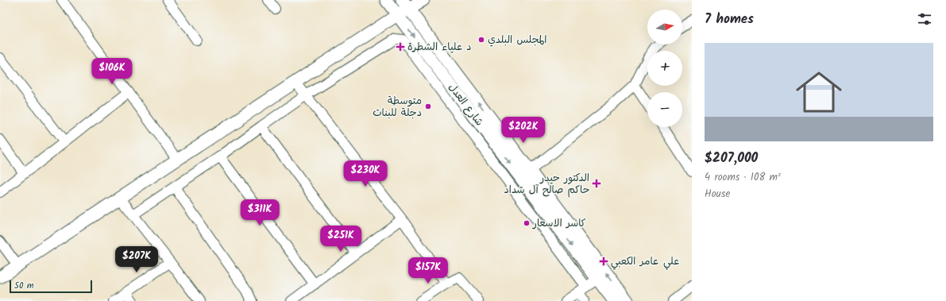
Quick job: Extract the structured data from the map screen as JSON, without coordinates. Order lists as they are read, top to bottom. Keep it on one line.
{"streets":{"street":["شارع العدل"]},"places":{"other":["المجلس البلدي","متوسطة دجلة للبنات","كاسر الاسعار"],"health":["د علياء الشطرة","الدكتور حيدر حاكم صالح آل شداد","علي عامر الكعبي"]},"scale_bar":"50 m","north":"right","page":{"heading":"7 homes","map_buttons":["+","−"],"list":[{"name":"$207,000","note":"4 rooms · 108 m² · House"}],"price":["$106K","$202K","$230K","$311K","$251K","$207K","$157K"],"scale":"50 m"}}
